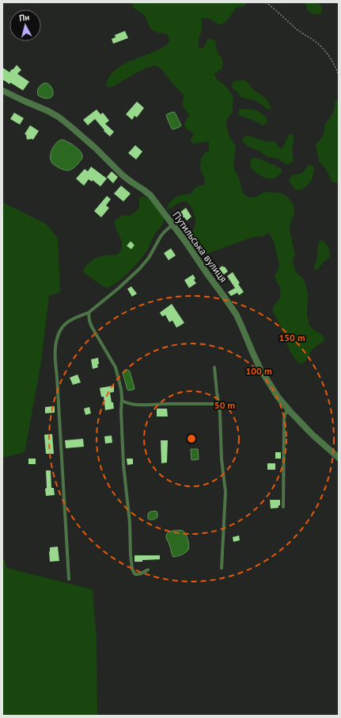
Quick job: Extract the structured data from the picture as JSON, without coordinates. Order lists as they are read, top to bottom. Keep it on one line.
{"streets":{"street":["Путильська вулиця"]},"north":"top","rings":["150 m","100 m","50 m"]}
